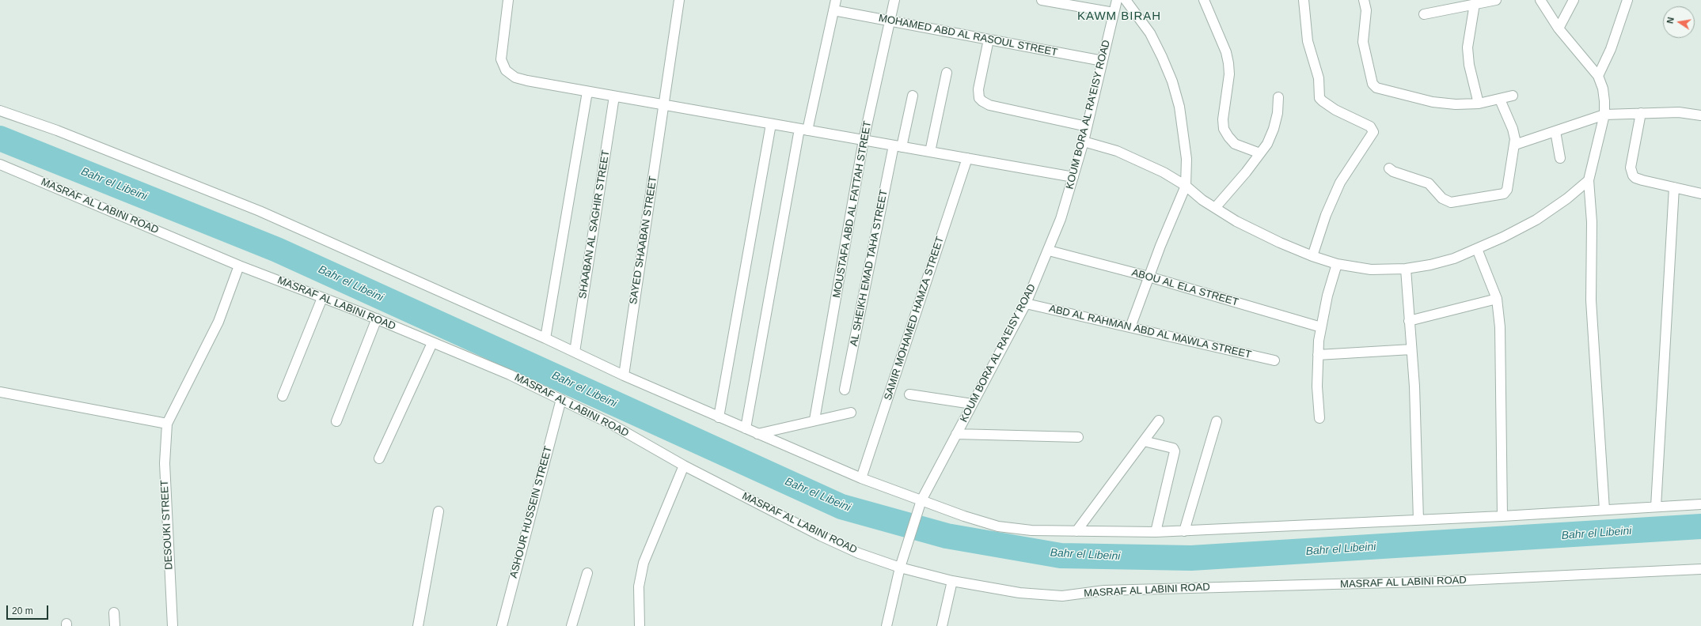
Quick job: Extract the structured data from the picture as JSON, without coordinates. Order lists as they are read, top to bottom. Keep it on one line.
{"streets":{"street":["MOHAMED ABD AL RASOUL STREET","KOUM BORA AL RA'EISY ROAD","MASRAF AL LABINI ROAD","MOUSTAFA ABD AL FATTAH STREET","SHAABAN AL SAGHIR STREET","SAYED SHAABAN STREET","AL SHEIKH EMAD TAHA STREET","ABOU AL ELA STREET","SAMIR MOHAMED HAMZA STREET","ABD AL RAHMAN ABD AL MAWLA STREET","ASHOUR HUSSEIN STREET","DESOUKI STREET"]},"crossings":[["MOHAMED ABD AL RASOUL STREET","KOUM BORA AL RA'EISY ROAD"],["MOHAMED ABD AL RASOUL STREET","MOUSTAFA ABD AL FATTAH STREET"],["KOUM BORA AL RA'EISY ROAD","MASRAF AL LABINI ROAD"],["KOUM BORA AL RA'EISY ROAD","ABOU AL ELA STREET"],["KOUM BORA AL RA'EISY ROAD","ABD AL RAHMAN ABD AL MAWLA STREET"],["MASRAF AL LABINI ROAD","ASHOUR HUSSEIN STREET"]],"districts":["KAWM BIRAH"],"water":["Bahr el Libeini"],"scale_bar":"20 m","north":"left"}
